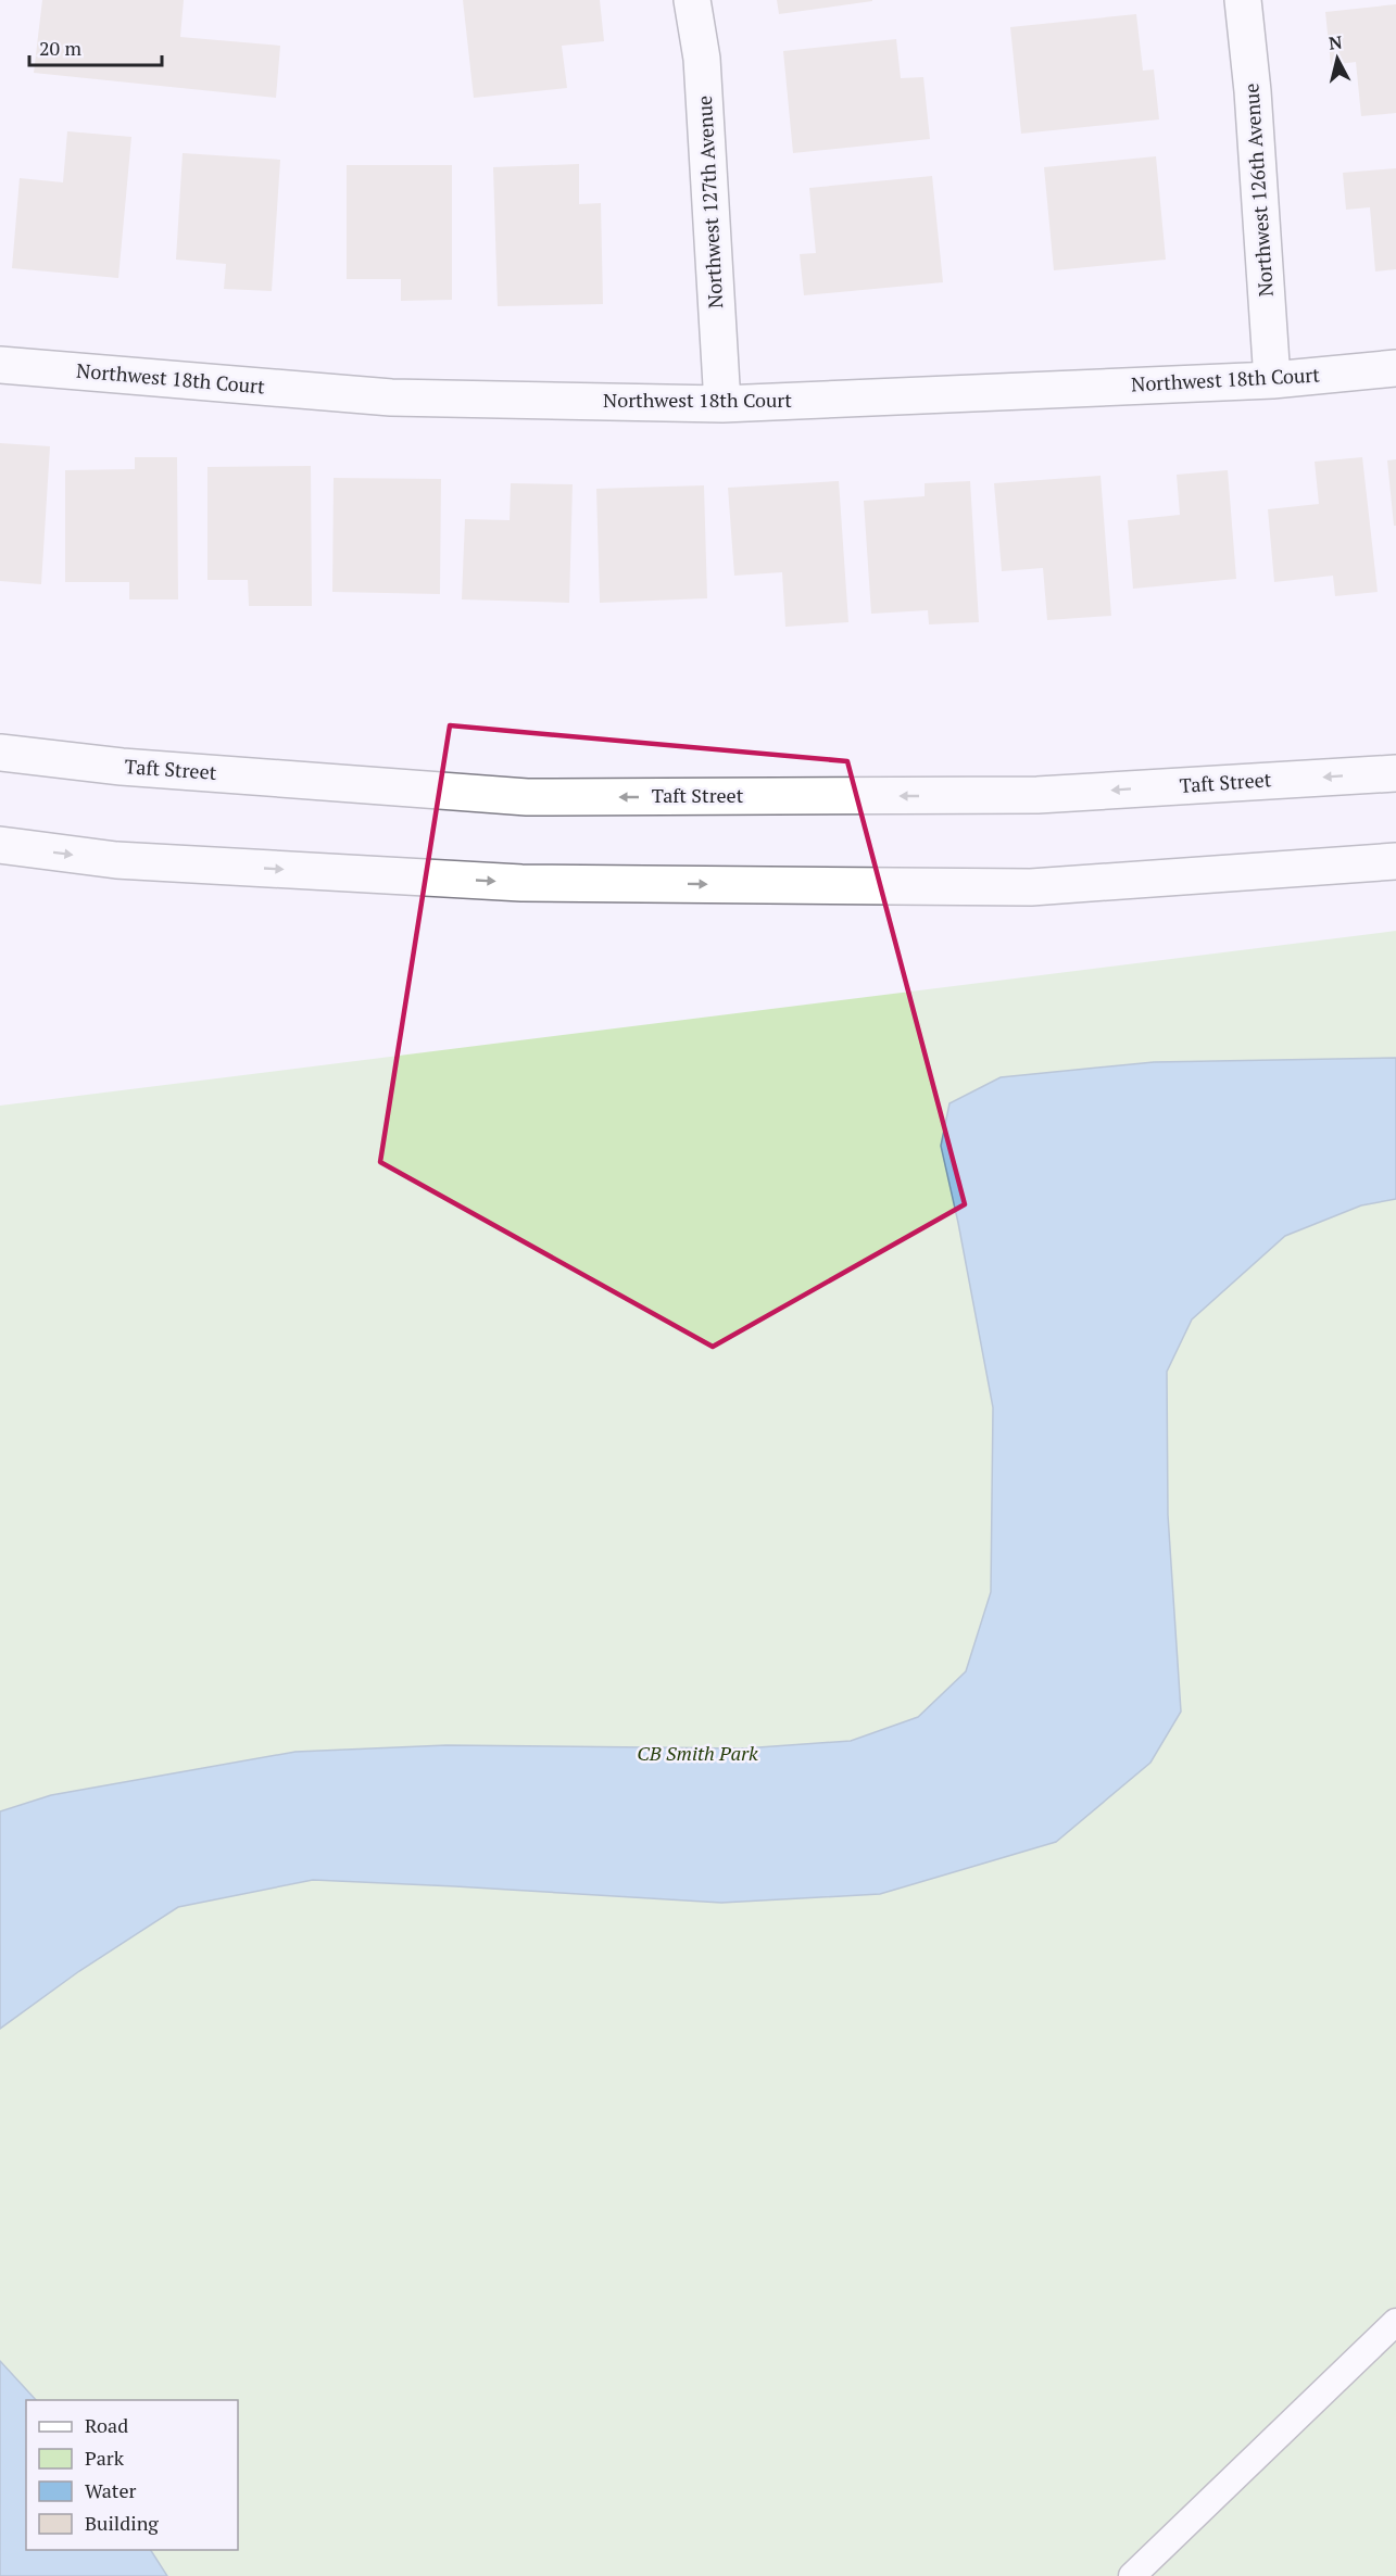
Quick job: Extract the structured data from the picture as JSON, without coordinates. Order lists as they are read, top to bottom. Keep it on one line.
{"streets":{"street":["Northwest 126th Avenue","Northwest 127th Avenue","Northwest 18th Court","Taft Street"]},"crossings":[["Northwest 126th Avenue","Northwest 18th Court"],["Northwest 127th Avenue","Northwest 18th Court"]],"parks":["CB Smith Park"],"legend":["Road","Park","Water","Building"],"scale_bar":"20 m","north":"top"}
